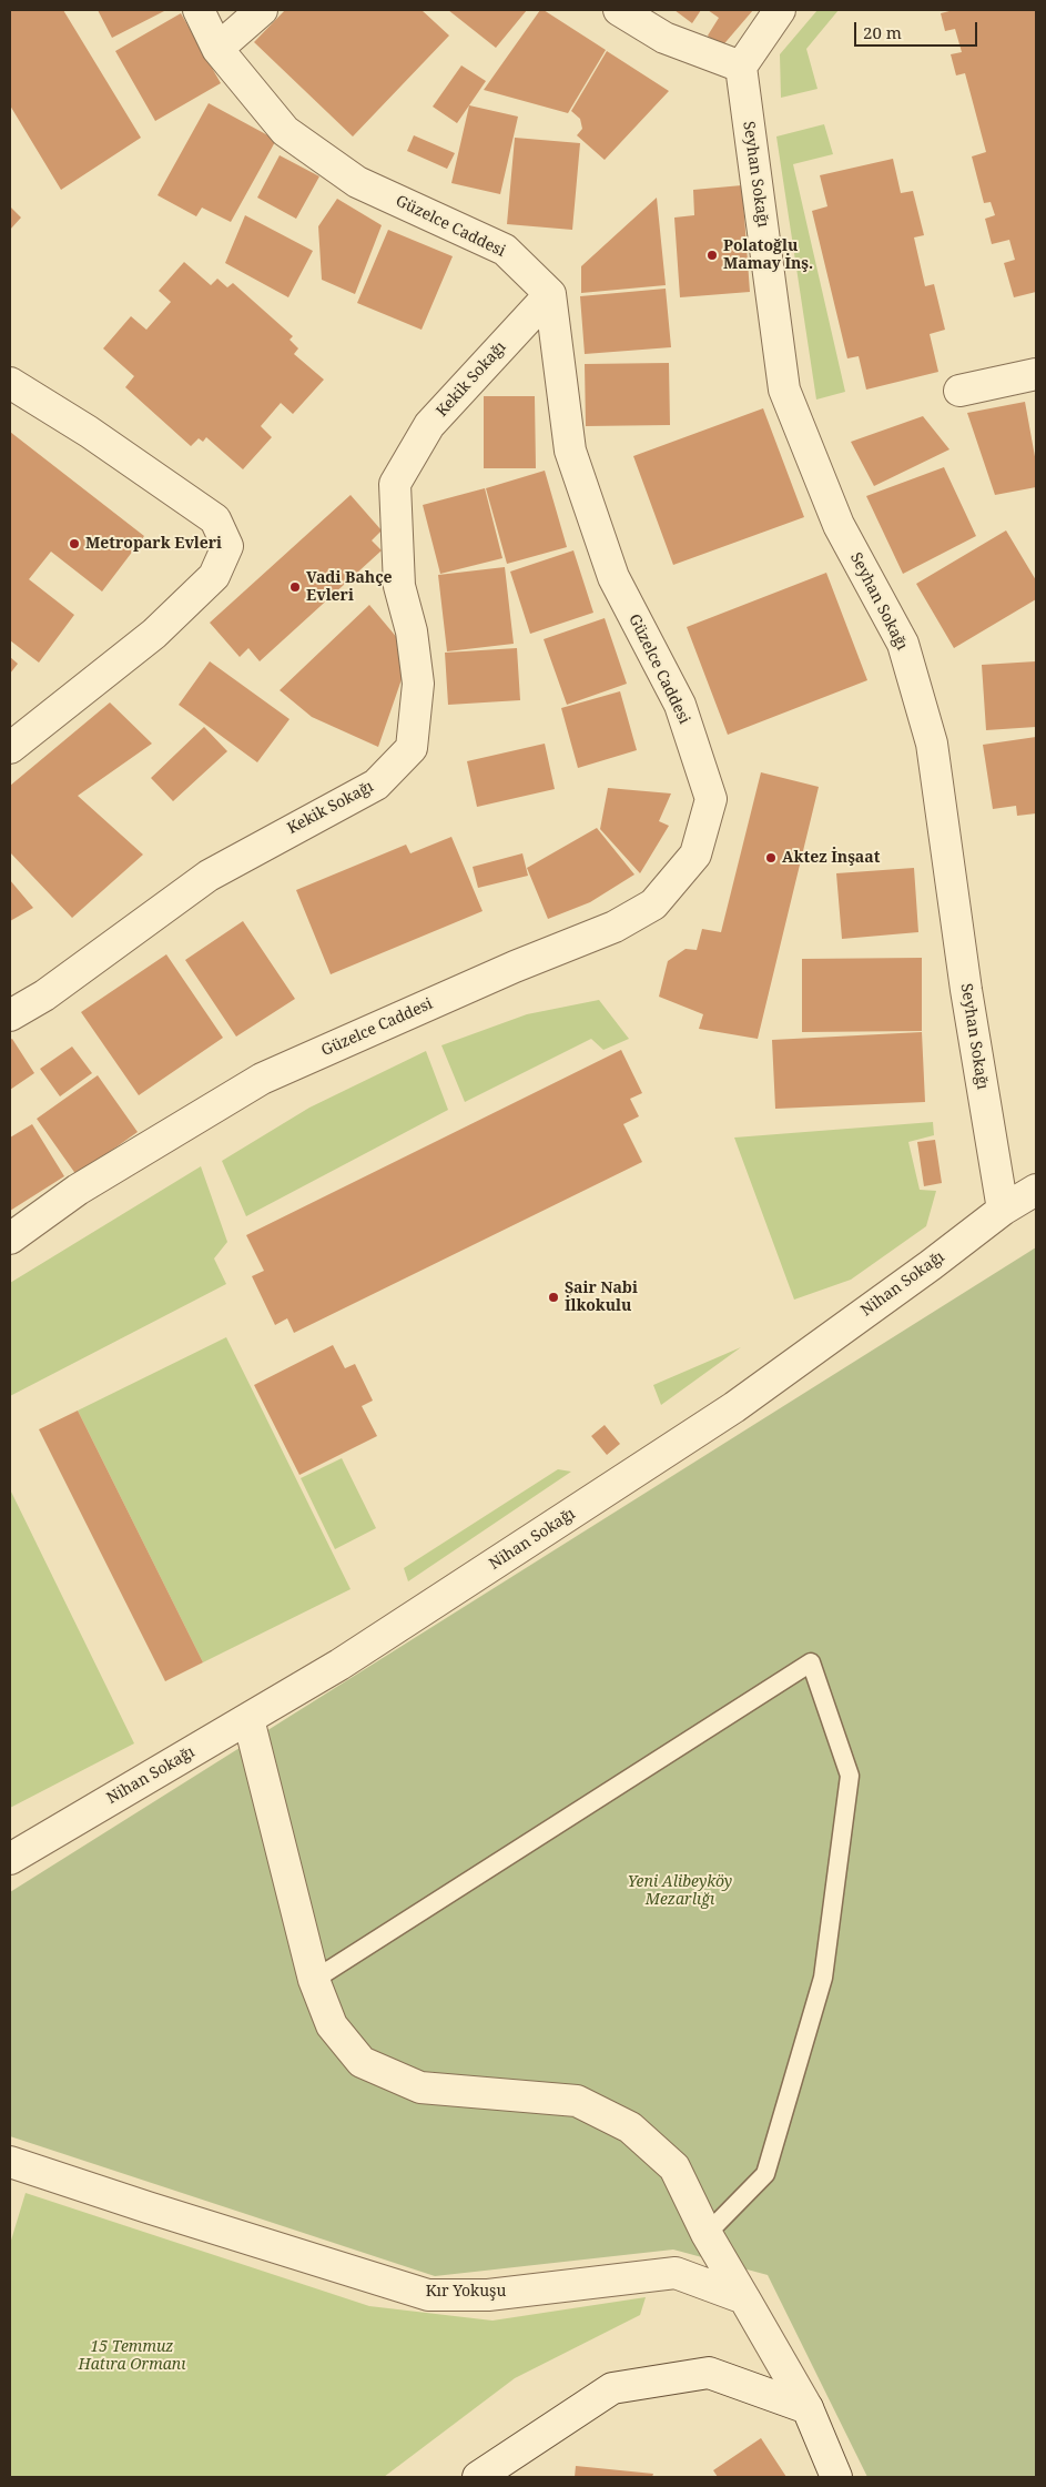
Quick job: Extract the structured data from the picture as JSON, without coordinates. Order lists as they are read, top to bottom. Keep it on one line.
{"streets":{"street":["Seyhan Sokağı","Güzelce Caddesi","Kekik Sokağı","Nihan Sokağı","Kır Yokuşu"]},"crossings":[["Seyhan Sokağı","Nihan Sokağı"],["Güzelce Caddesi","Kekik Sokağı"]],"parks":["Yeni Alibeyköy Mezarlığı","15 Temmuz Hatıra Ormanı"],"places":["Polatoğlu Mamay İnş.","Metropark Evleri","Vadi Bahçe Evleri","Aktez İnşaat","Şair Nabi İlkokulu"],"scale_bar":"20 m"}
